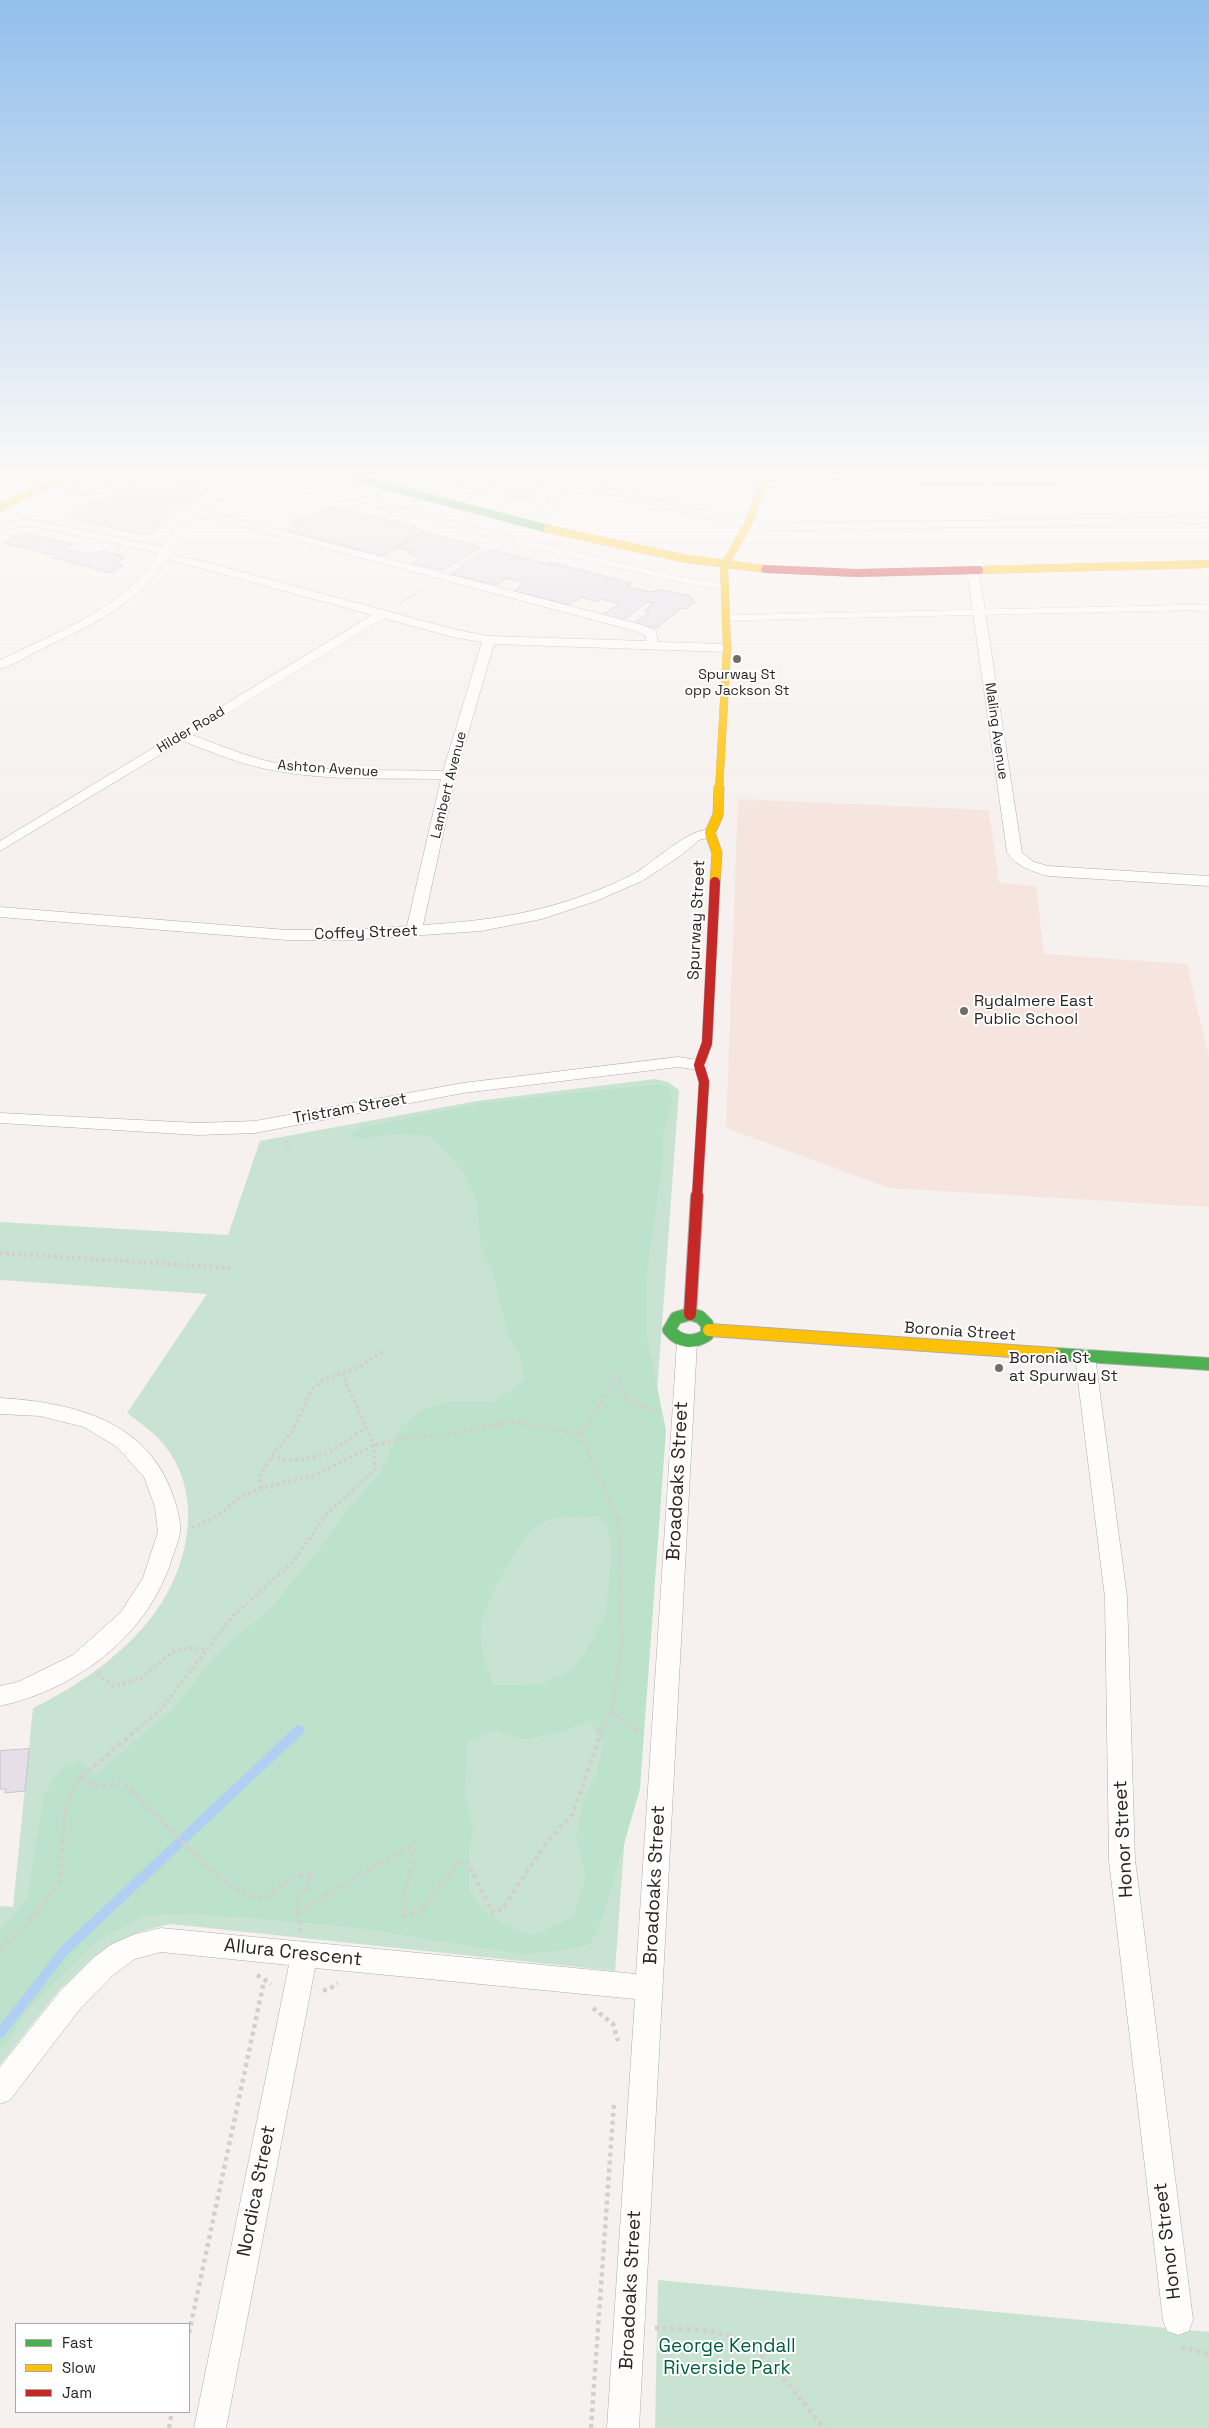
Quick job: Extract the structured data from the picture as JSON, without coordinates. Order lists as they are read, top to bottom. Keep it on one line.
{"streets":{"main road":["Spurway Street","Boronia Street"],"street":["Hilder Road","Maling Avenue","Ashton Avenue","Lambert Avenue","Coffey Street","Tristram Street","Broadoaks Street","Honor Street","Allura Crescent","Nordica Street"]},"crossings":[["Hilder Road","Ashton Avenue"],["Ashton Avenue","Lambert Avenue"],["Lambert Avenue","Coffey Street"],["Spurway Street","Coffey Street"],["Spurway Street","Tristram Street"],["Spurway Street","Boronia Street"],["Spurway Street","Broadoaks Street"],["Boronia Street","Broadoaks Street"],["Boronia Street","Honor Street"],["Broadoaks Street","Allura Crescent"],["Allura Crescent","Nordica Street"]],"parks":["George Kendall Riverside Park"],"places":["Spurway St opp Jackson St","Rydalmere East Public School","Boronia St at Spurway St"],"legend":["Fast","Slow","Jam"]}
